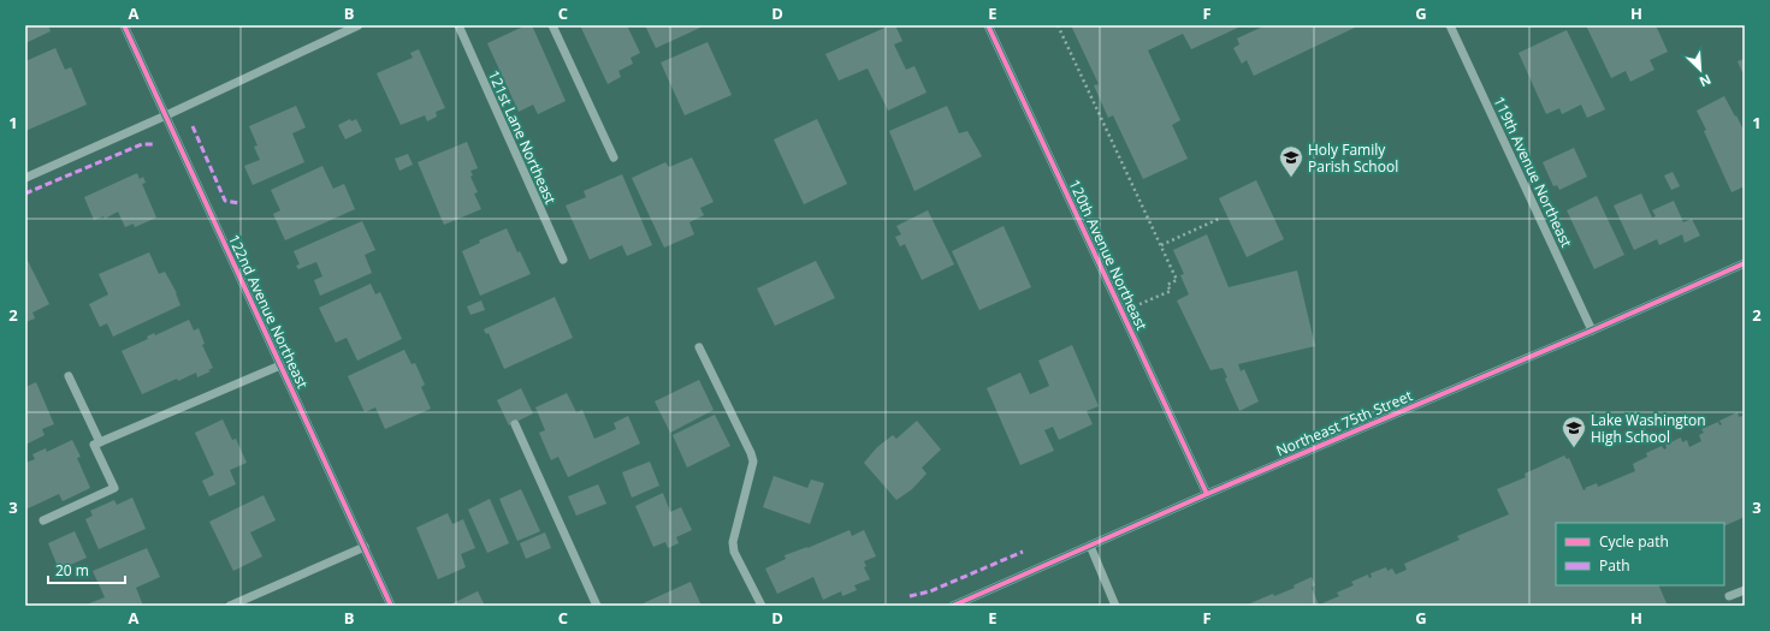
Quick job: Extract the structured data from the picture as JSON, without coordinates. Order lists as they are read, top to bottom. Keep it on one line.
{"streets":{"street":["121st Lane Northeast","119th Avenue Northeast","120th Avenue Northeast","122nd Avenue Northeast","Northeast 75th Street"]},"crossings":[["119th Avenue Northeast","Northeast 75th Street"],["120th Avenue Northeast","Northeast 75th Street"]],"places":{"school or university":["Holy Family Parish School","Lake Washington High School"]},"legend":["Cycle path","Path"],"scale_bar":"20 m","north":"bottom right","grid":{"columns":["A","B","C","D","E","F","G","H"],"rows":["1","2","3"]}}
